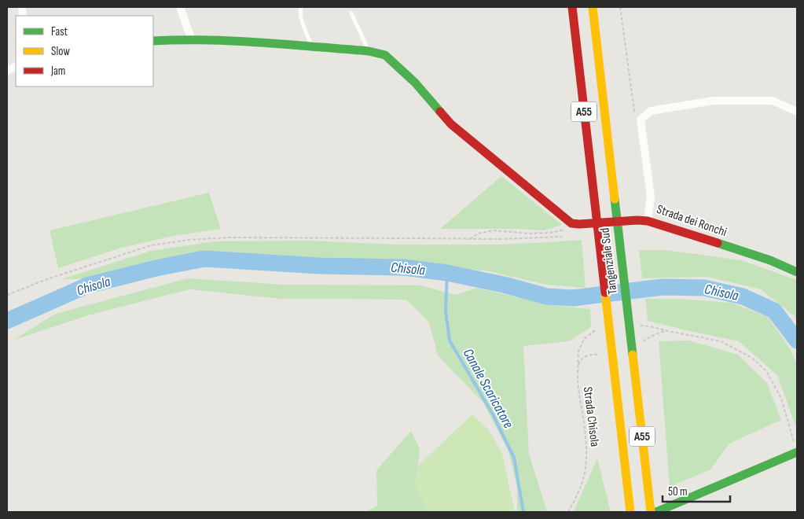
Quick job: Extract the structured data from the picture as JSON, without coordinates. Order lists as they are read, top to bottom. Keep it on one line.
{"streets":{"main road":["A55","Strada dei Ronchi","Tangenziale Sud"],"path":["Strada Chisola"]},"water":["Chisola","Canale Scaricatore"],"legend":["Fast","Slow","Jam"],"scale_bar":"50 m"}
